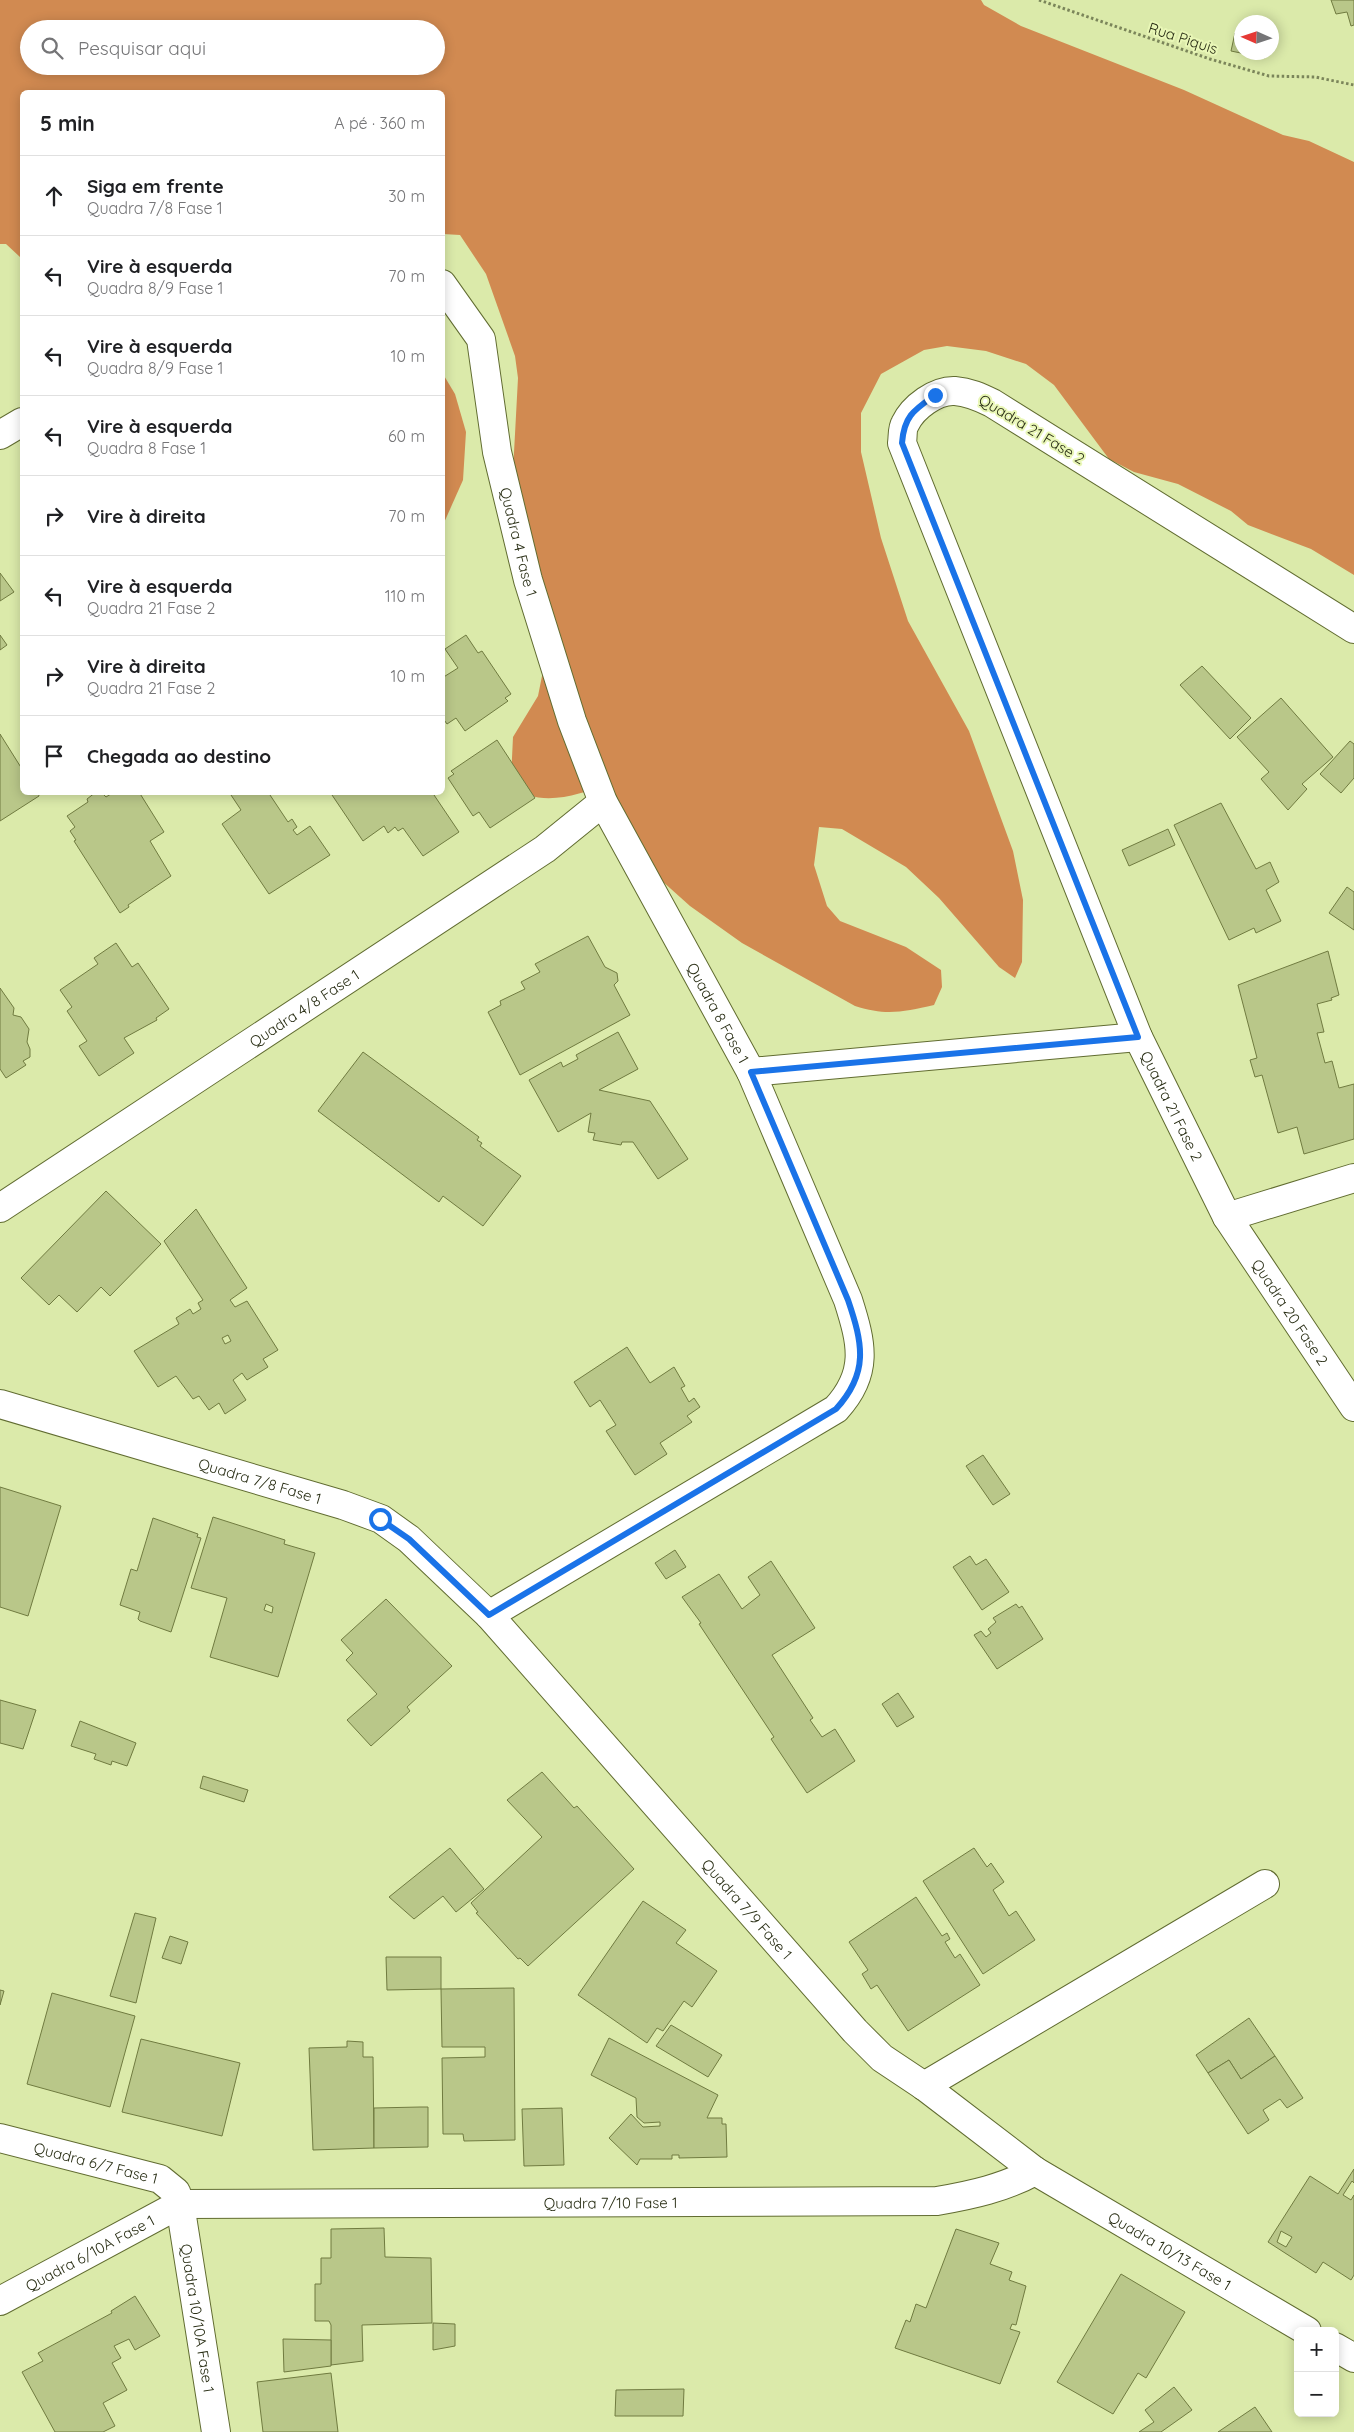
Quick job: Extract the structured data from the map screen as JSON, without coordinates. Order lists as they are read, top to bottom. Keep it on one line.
{"streets":{"street":["Quadra 21 Fase 2","Quadra 4 Fase 1","Quadra 4/8 Fase 1","Quadra 8 Fase 1","Quadra 20 Fase 2","Quadra 7/8 Fase 1","Quadra 7/9 Fase 1","Quadra 6/7 Fase 1","Quadra 7/10 Fase 1","Quadra 10/13 Fase 1","Quadra 6/10A Fase 1","Quadra 10/10A Fase 1"],"path":["Rua Piquis"]},"crossings":[["Quadra 21 Fase 2","Quadra 20 Fase 2"],["Quadra 4 Fase 1","Quadra 4/8 Fase 1"],["Quadra 4 Fase 1","Quadra 8 Fase 1"],["Quadra 4/8 Fase 1","Quadra 8 Fase 1"],["Quadra 8 Fase 1","Quadra 7/8 Fase 1"],["Quadra 8 Fase 1","Quadra 7/9 Fase 1"],["Quadra 7/8 Fase 1","Quadra 7/9 Fase 1"],["Quadra 7/9 Fase 1","Quadra 7/10 Fase 1"],["Quadra 7/9 Fase 1","Quadra 10/13 Fase 1"],["Quadra 6/7 Fase 1","Quadra 7/10 Fase 1"],["Quadra 6/7 Fase 1","Quadra 6/10A Fase 1"],["Quadra 6/7 Fase 1","Quadra 10/10A Fase 1"],["Quadra 7/10 Fase 1","Quadra 10/13 Fase 1"],["Quadra 7/10 Fase 1","Quadra 6/10A Fase 1"],["Quadra 7/10 Fase 1","Quadra 10/10A Fase 1"],["Quadra 6/10A Fase 1","Quadra 10/10A Fase 1"]],"north":"left","page":{"search":"Pesquisar aqui","heading":["5 min","A pé · 360 m"],"list":[["Siga em frente","Quadra 7/8 Fase 1","30 m"],["Vire à esquerda","Quadra 8/9 Fase 1","70 m"],["Vire à esquerda","Quadra 8/9 Fase 1","10 m"],["Vire à esquerda","Quadra 8 Fase 1","60 m"],["Vire à direita","70 m"],["Vire à esquerda","Quadra 21 Fase 2","110 m"],["Vire à direita","Quadra 21 Fase 2","10 m"],"Chegada ao destino"],"map_buttons":["+","−"]}}
